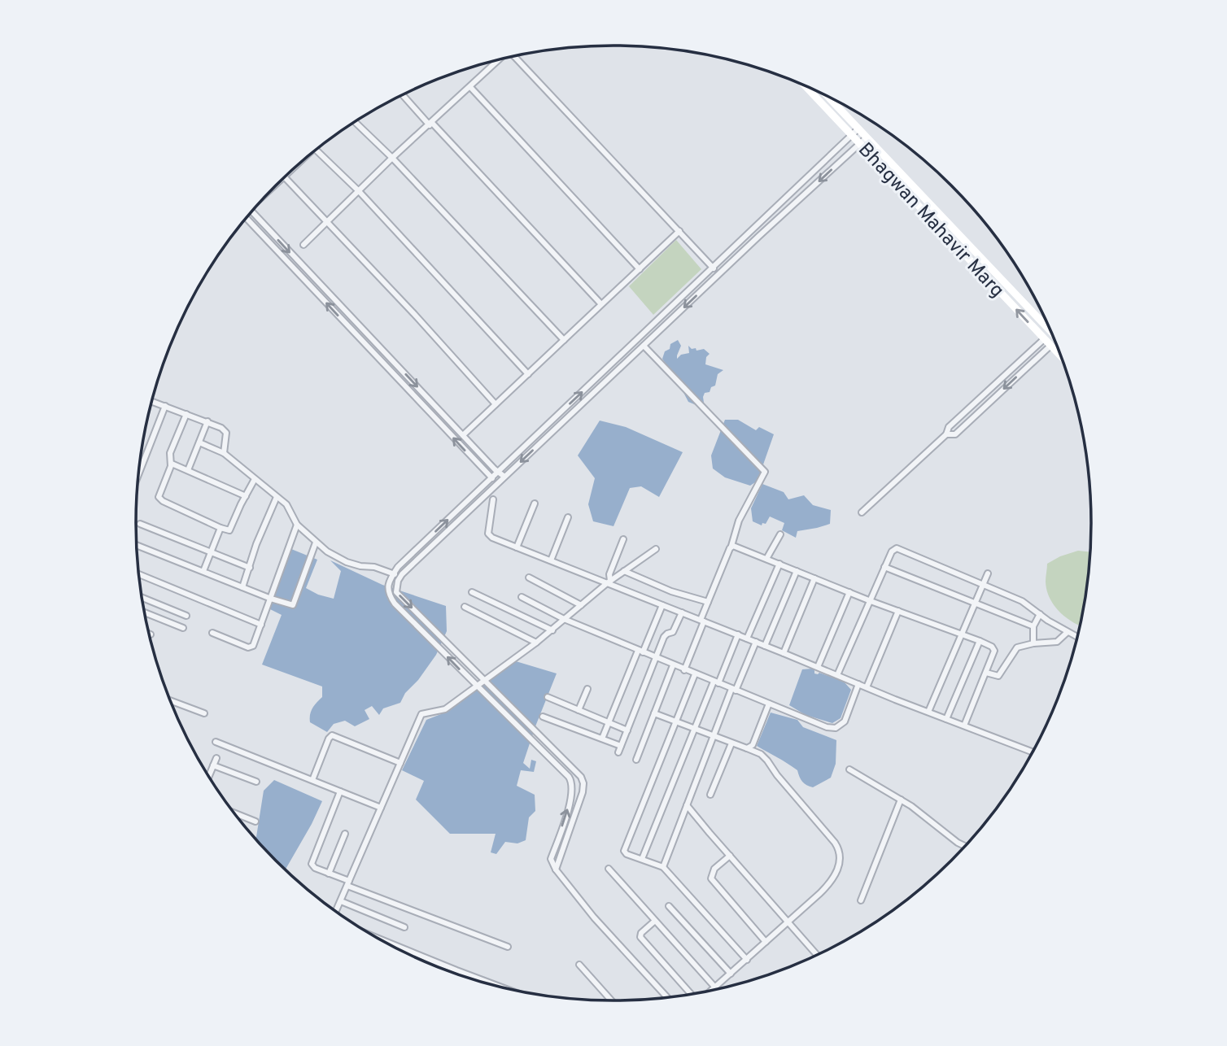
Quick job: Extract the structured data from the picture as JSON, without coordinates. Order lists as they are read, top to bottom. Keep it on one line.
{"streets":{"main road":["Bhagwan Mahavir Marg"]}}
